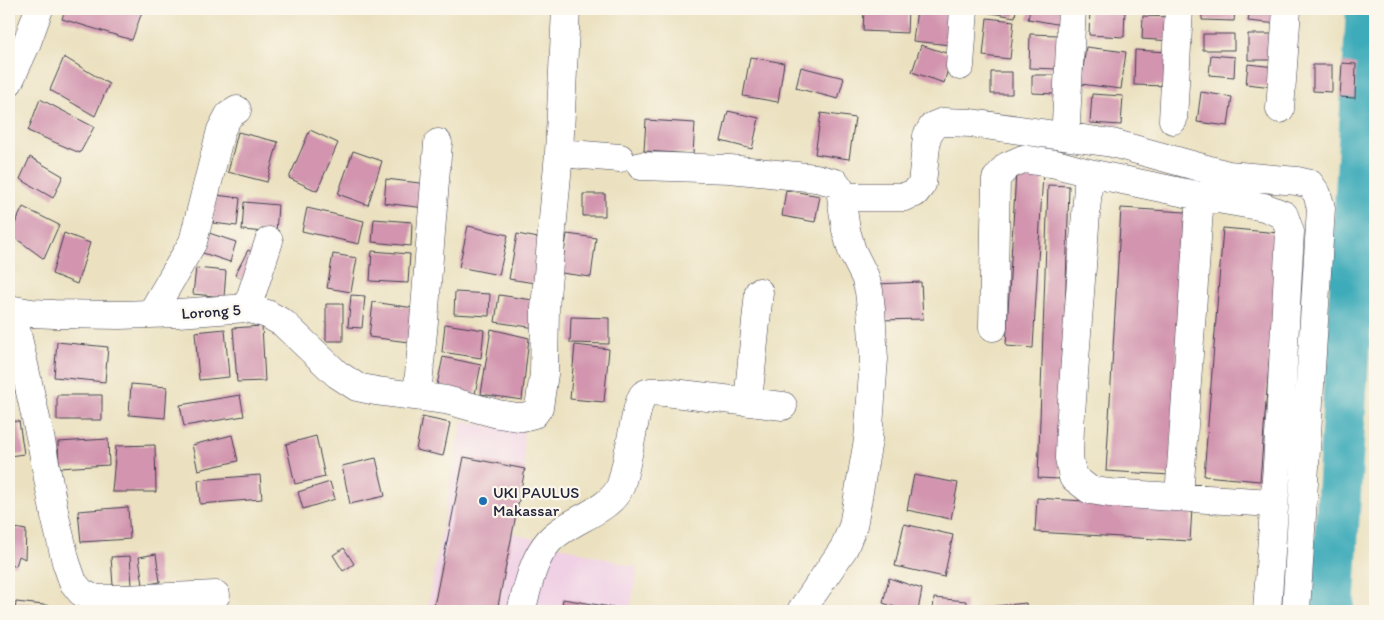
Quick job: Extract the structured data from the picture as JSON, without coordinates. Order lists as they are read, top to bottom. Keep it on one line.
{"streets":{"street":["Lorong 5"]},"places":["UKI PAULUS Makassar"]}
